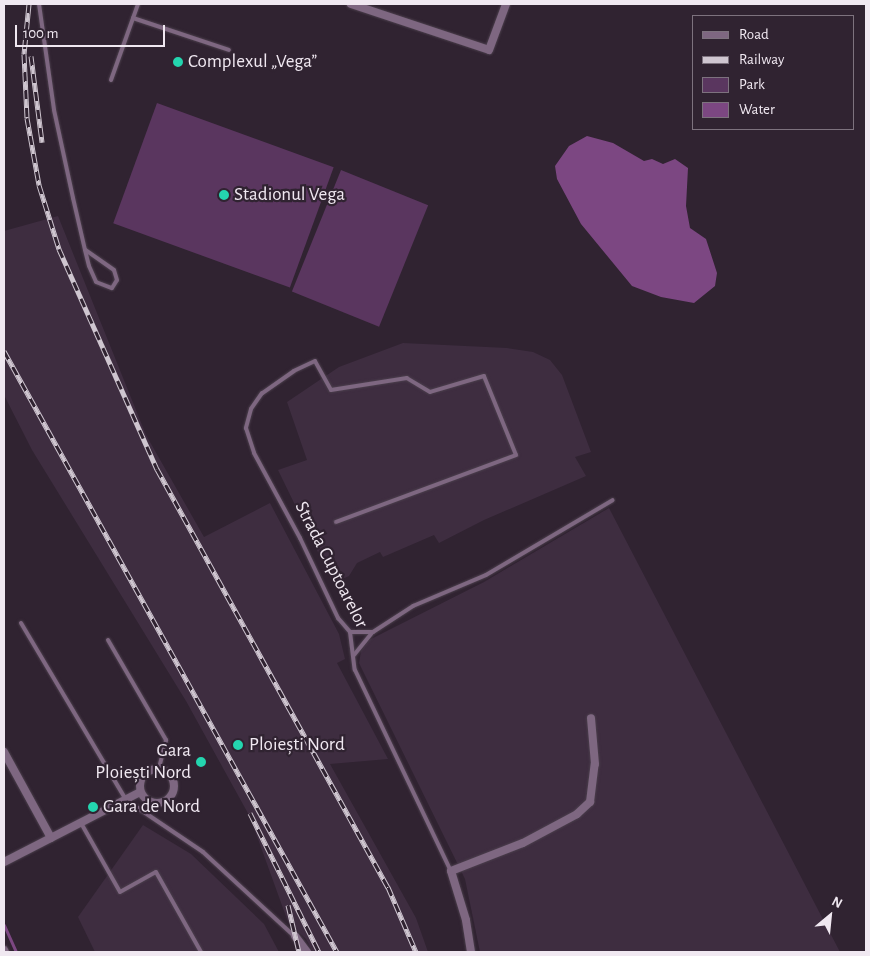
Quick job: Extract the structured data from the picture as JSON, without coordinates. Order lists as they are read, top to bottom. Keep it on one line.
{"streets":{"street":["Strada Cuptoarelor"]},"places":["Complexul „Vega”","Stadionul Vega","Ploiești Nord","Gara Ploiești Nord","Gara de Nord"],"legend":["Road","Railway","Park","Water"],"scale_bar":"100 m","north":"top right"}
